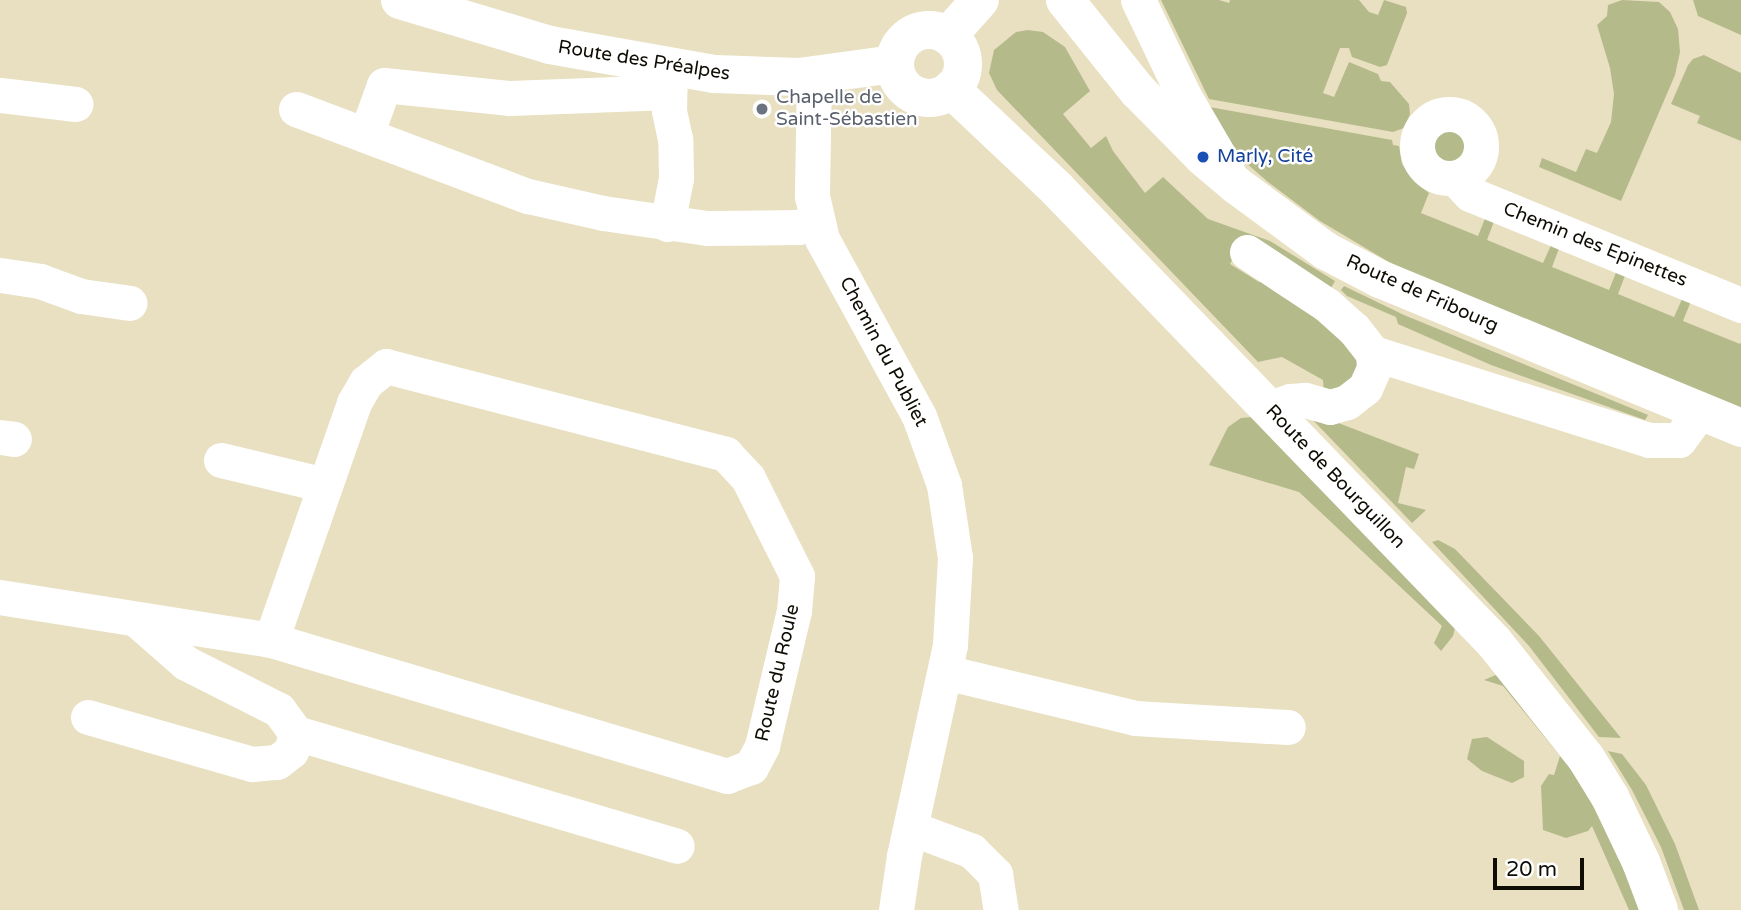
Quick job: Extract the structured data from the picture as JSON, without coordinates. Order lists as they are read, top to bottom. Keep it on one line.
{"streets":{"main road":["Route des Préalpes","Route de Fribourg","Route de Bourguillon"],"street":["Chemin des Epinettes","Chemin du Publiet","Route du Roule"]},"crossings":[["Route des Préalpes","Chemin du Publiet"],["Route des Préalpes","Route de Bourguillon"]],"places":["Chapelle de Saint-Sébastien","Marly, Cité"],"scale_bar":"20 m"}
